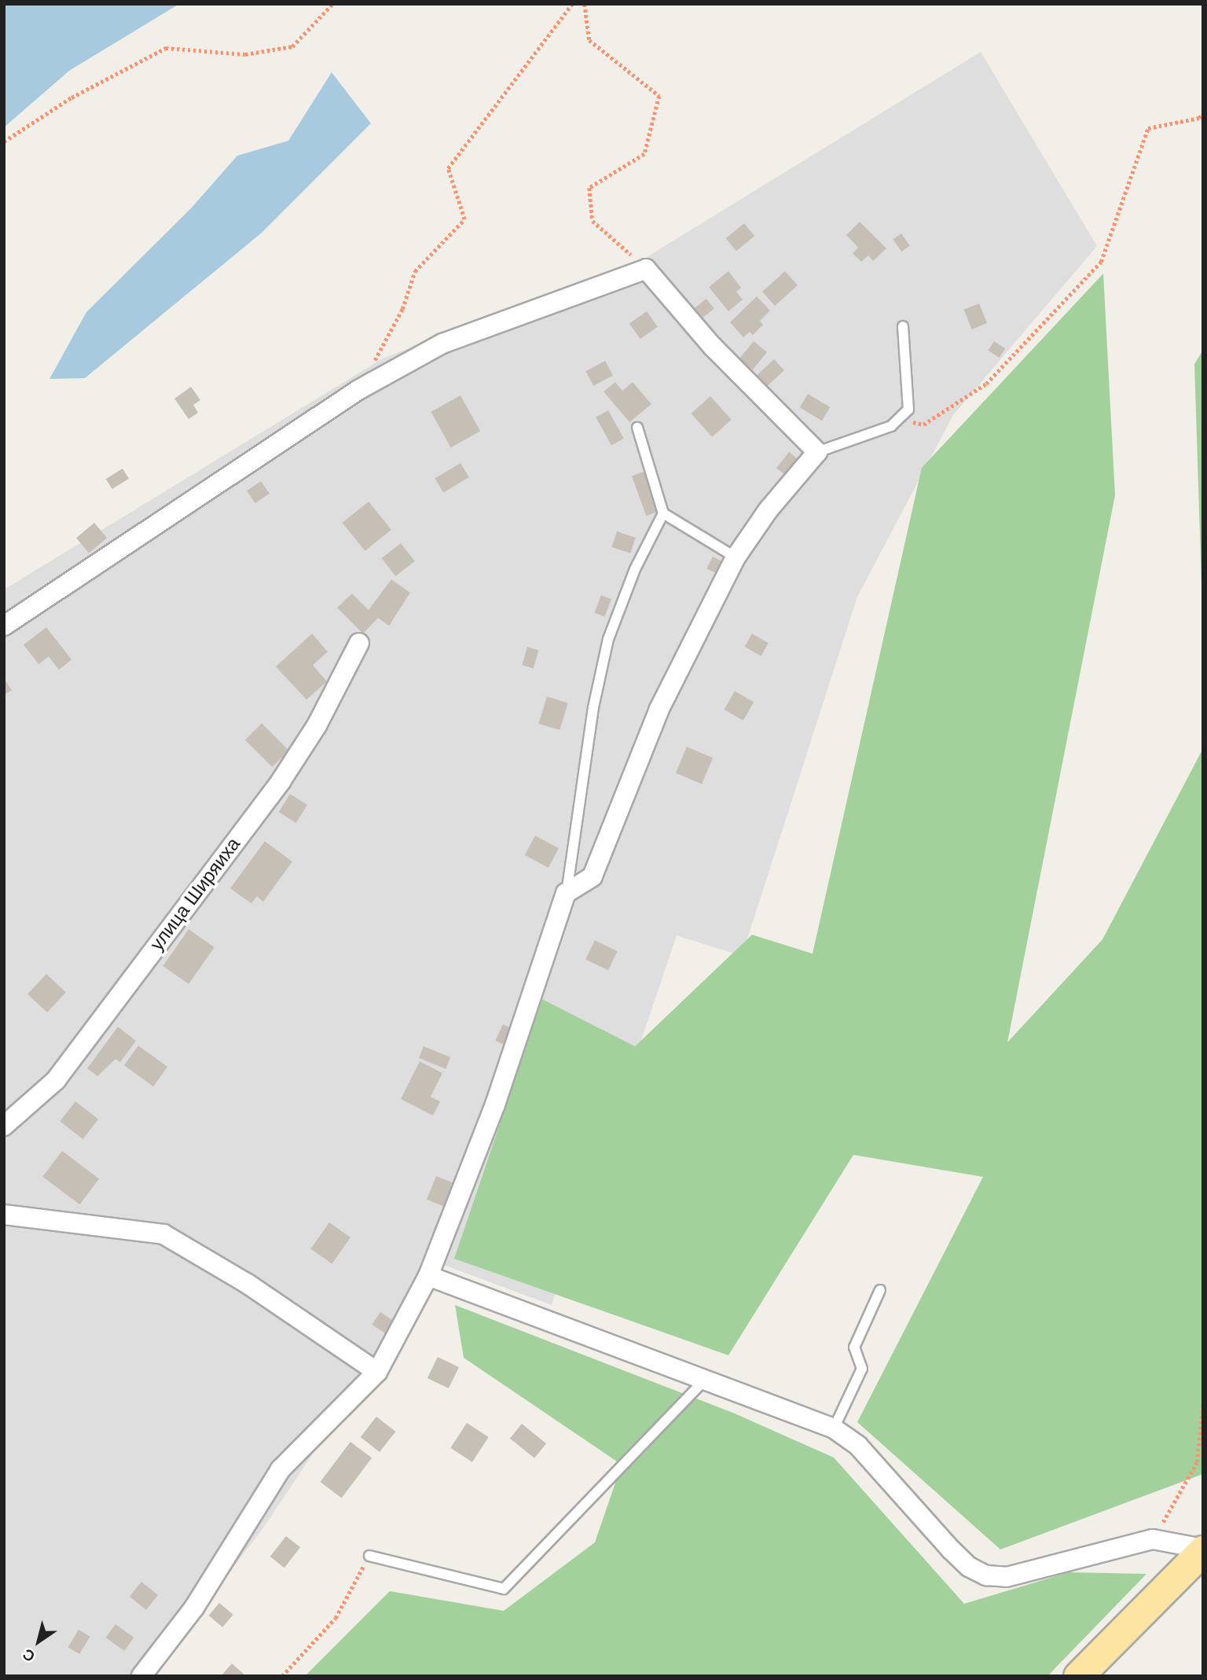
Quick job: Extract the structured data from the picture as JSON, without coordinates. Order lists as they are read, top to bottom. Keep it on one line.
{"streets":{"street":["улица Ширяиха"]},"north":"bottom left"}
